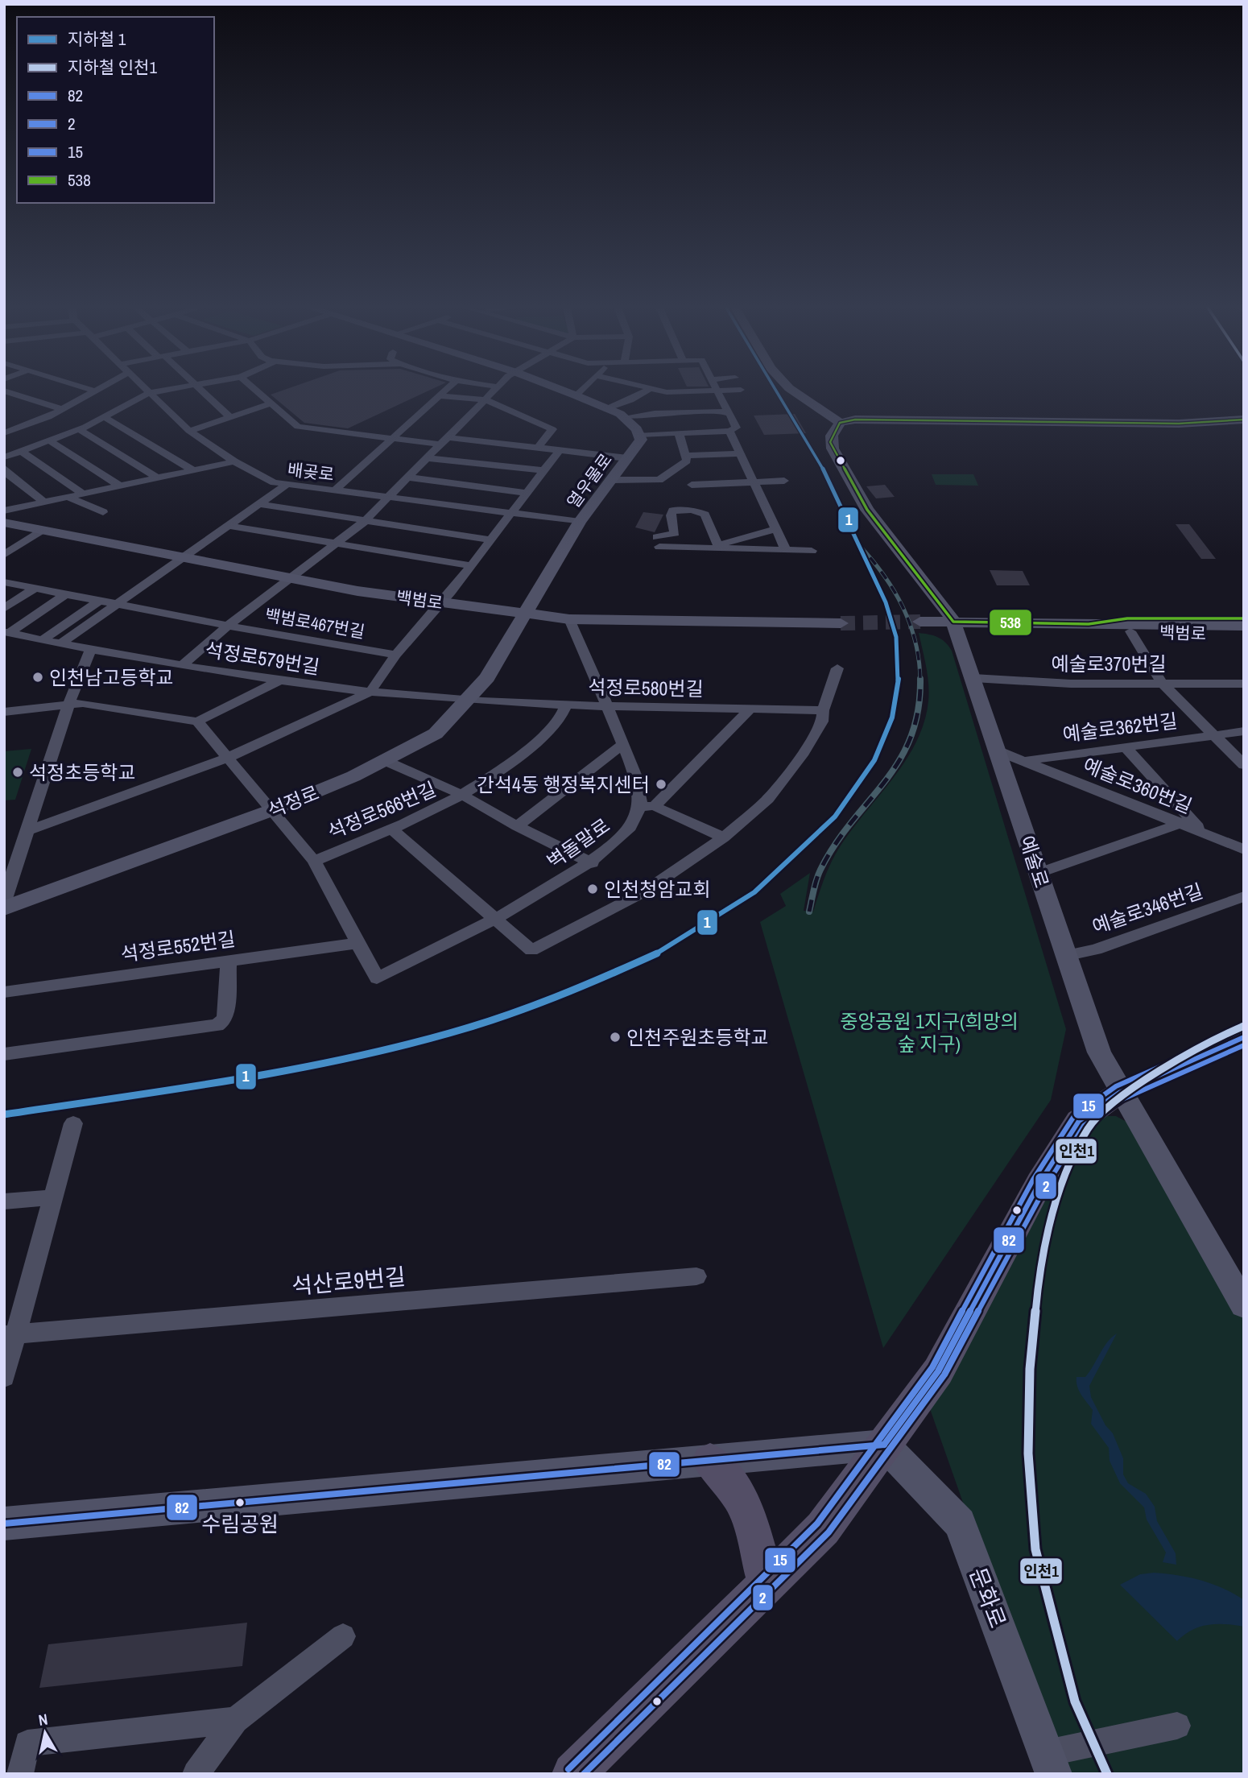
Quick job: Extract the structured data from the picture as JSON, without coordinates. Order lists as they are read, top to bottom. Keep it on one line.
{"streets":{"main road":["열우물로","백범로","석정로","예술로","문화로"],"street":["배곶로","백범로467번길","석정로579번길","예술로370번길","석정로580번길","예술로362번길","예술로360번길","석정로566번길","벽돌말로","예술로346번길","석정로552번길","석산로9번길"]},"crossings":[["배곶로","열우물로"],["열우물로","백범로"],["열우물로","석정로"],["백범로","석정로"],["백범로","예술로"],["석정로579번길","석정로580번길"],["석정로579번길","석정로"],["예술로370번길","예술로"],["석정로580번길","석정로"],["석정로580번길","석정로566번길"],["석정로580번길","벽돌말로"],["예술로362번길","예술로360번길"],["예술로362번길","예술로"],["석정로","석정로566번길"],["석정로566번길","벽돌말로"],["석정로566번길","석정로552번길"],["예술로","예술로346번길"]],"parks":["중앙공원 1지구(희망의 숲 지구)"],"places":["인천남고등학교","석정초등학교","간석4동 행정복지센터","인천청암교회","인천주원초등학교","수림공원"],"lines":["metro line 1","transit line 538","metro line 인천1","transit line 15","transit line 82","transit line 2"],"legend":["지하철 1","지하철 인천1","82","2","15","538"],"north":"top"}
